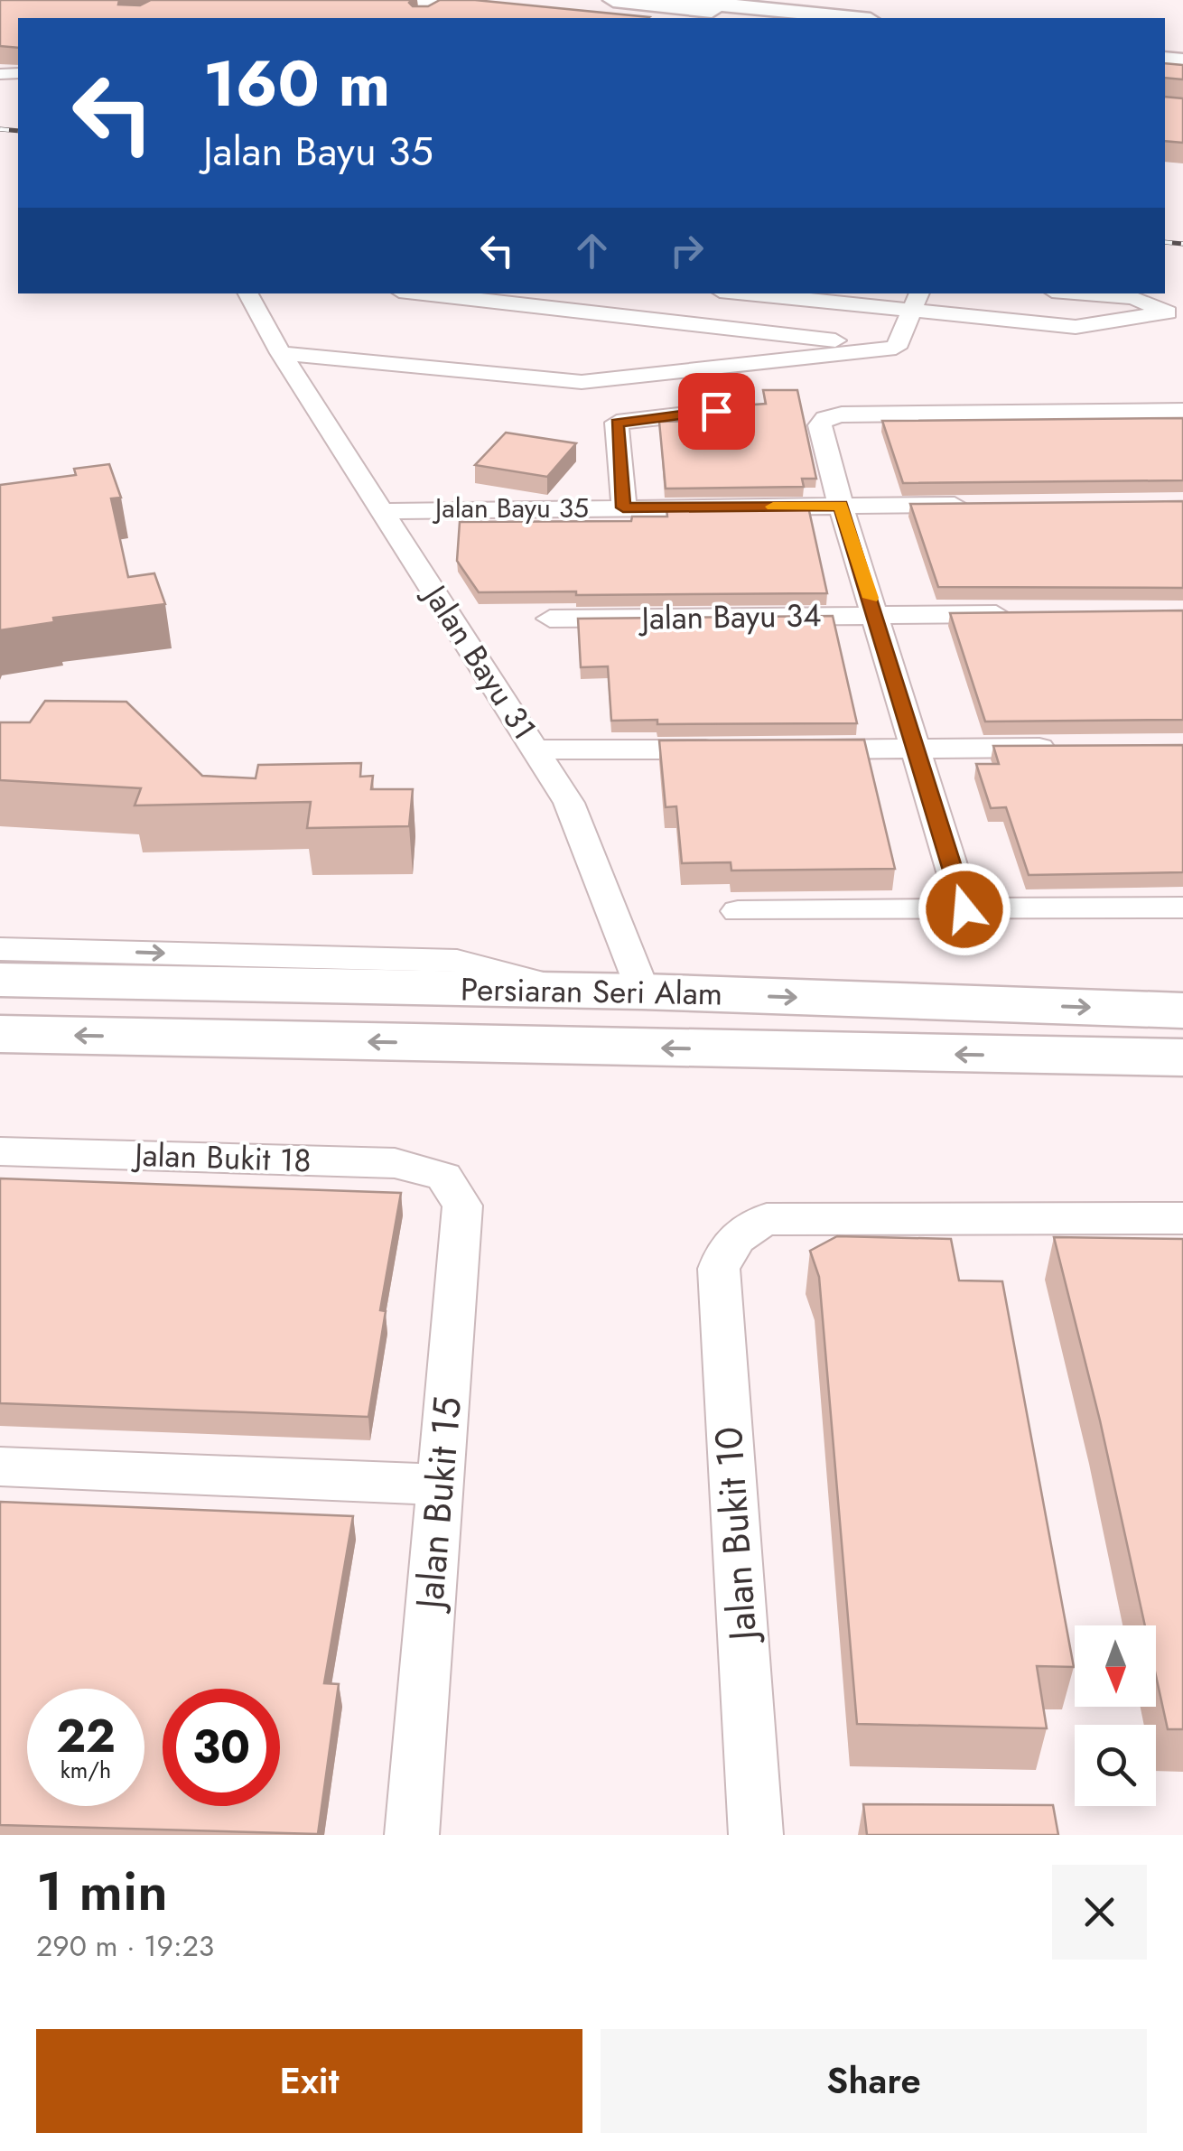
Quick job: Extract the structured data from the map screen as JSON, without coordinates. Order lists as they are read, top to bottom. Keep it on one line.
{"streets":{"main road":["Persiaran Seri Alam"],"street":["Jalan Bayu 35","Jalan Bayu 34","Jalan Bayu 31","Jalan Bukit 18","Jalan Bukit 15","Jalan Bukit 10"]},"crossings":[["Jalan Bayu 35","Jalan Bayu 31"],["Jalan Bayu 31","Persiaran Seri Alam"],["Jalan Bukit 18","Jalan Bukit 15"]],"north":"bottom","page":{"turn":["160 m","Jalan Bayu 35"],"speed":"22 km/h","limit":"30","heading":["1 min","290 m · 19:23"],"buttons":["Exit","Share"]}}
